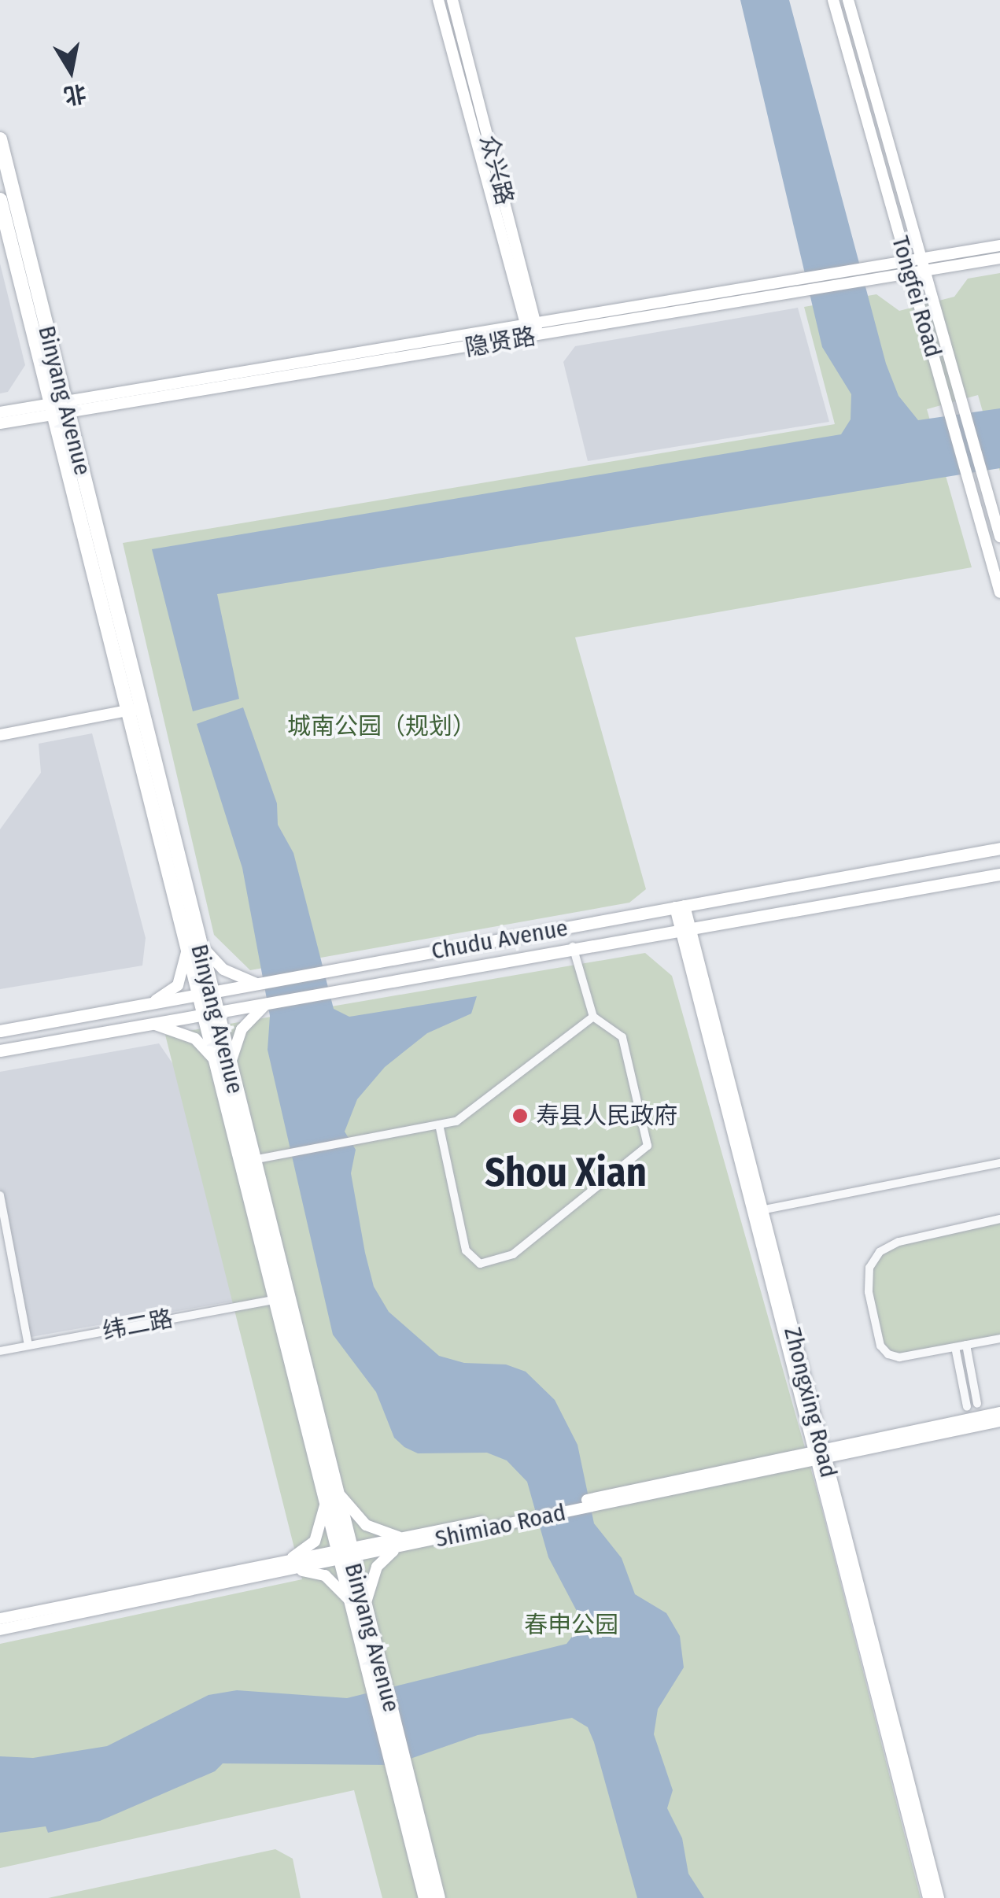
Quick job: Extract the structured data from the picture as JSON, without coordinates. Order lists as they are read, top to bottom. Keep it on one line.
{"streets":{"highway":["Binyang Avenue"],"main road":["Chudu Avenue"],"street":["众兴路","Tongfei Road","隐贤路","纬二路","Zhongxing Road","Shimiao Road"]},"crossings":[["众兴路","隐贤路"],["Tongfei Road","隐贤路"],["隐贤路","Binyang Avenue"],["Binyang Avenue","Chudu Avenue"],["Binyang Avenue","纬二路"],["Binyang Avenue","Shimiao Road"],["Chudu Avenue","Zhongxing Road"],["Zhongxing Road","Shimiao Road"]],"districts":["Shou Xian"],"parks":["城南公园（规划）","春申公园"],"places":["寿县人民政府"],"north":"bottom"}
